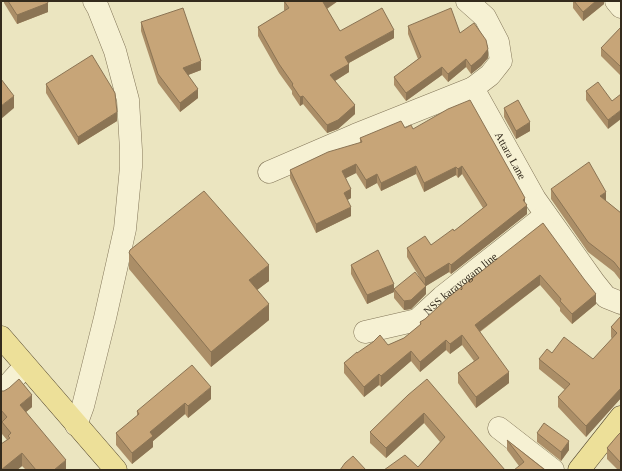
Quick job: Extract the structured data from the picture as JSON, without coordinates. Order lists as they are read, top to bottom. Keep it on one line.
{"streets":{"street":["Attara Lane","NSS karayogam line"]},"crossings":[["Attara Lane","NSS karayogam line"]]}
